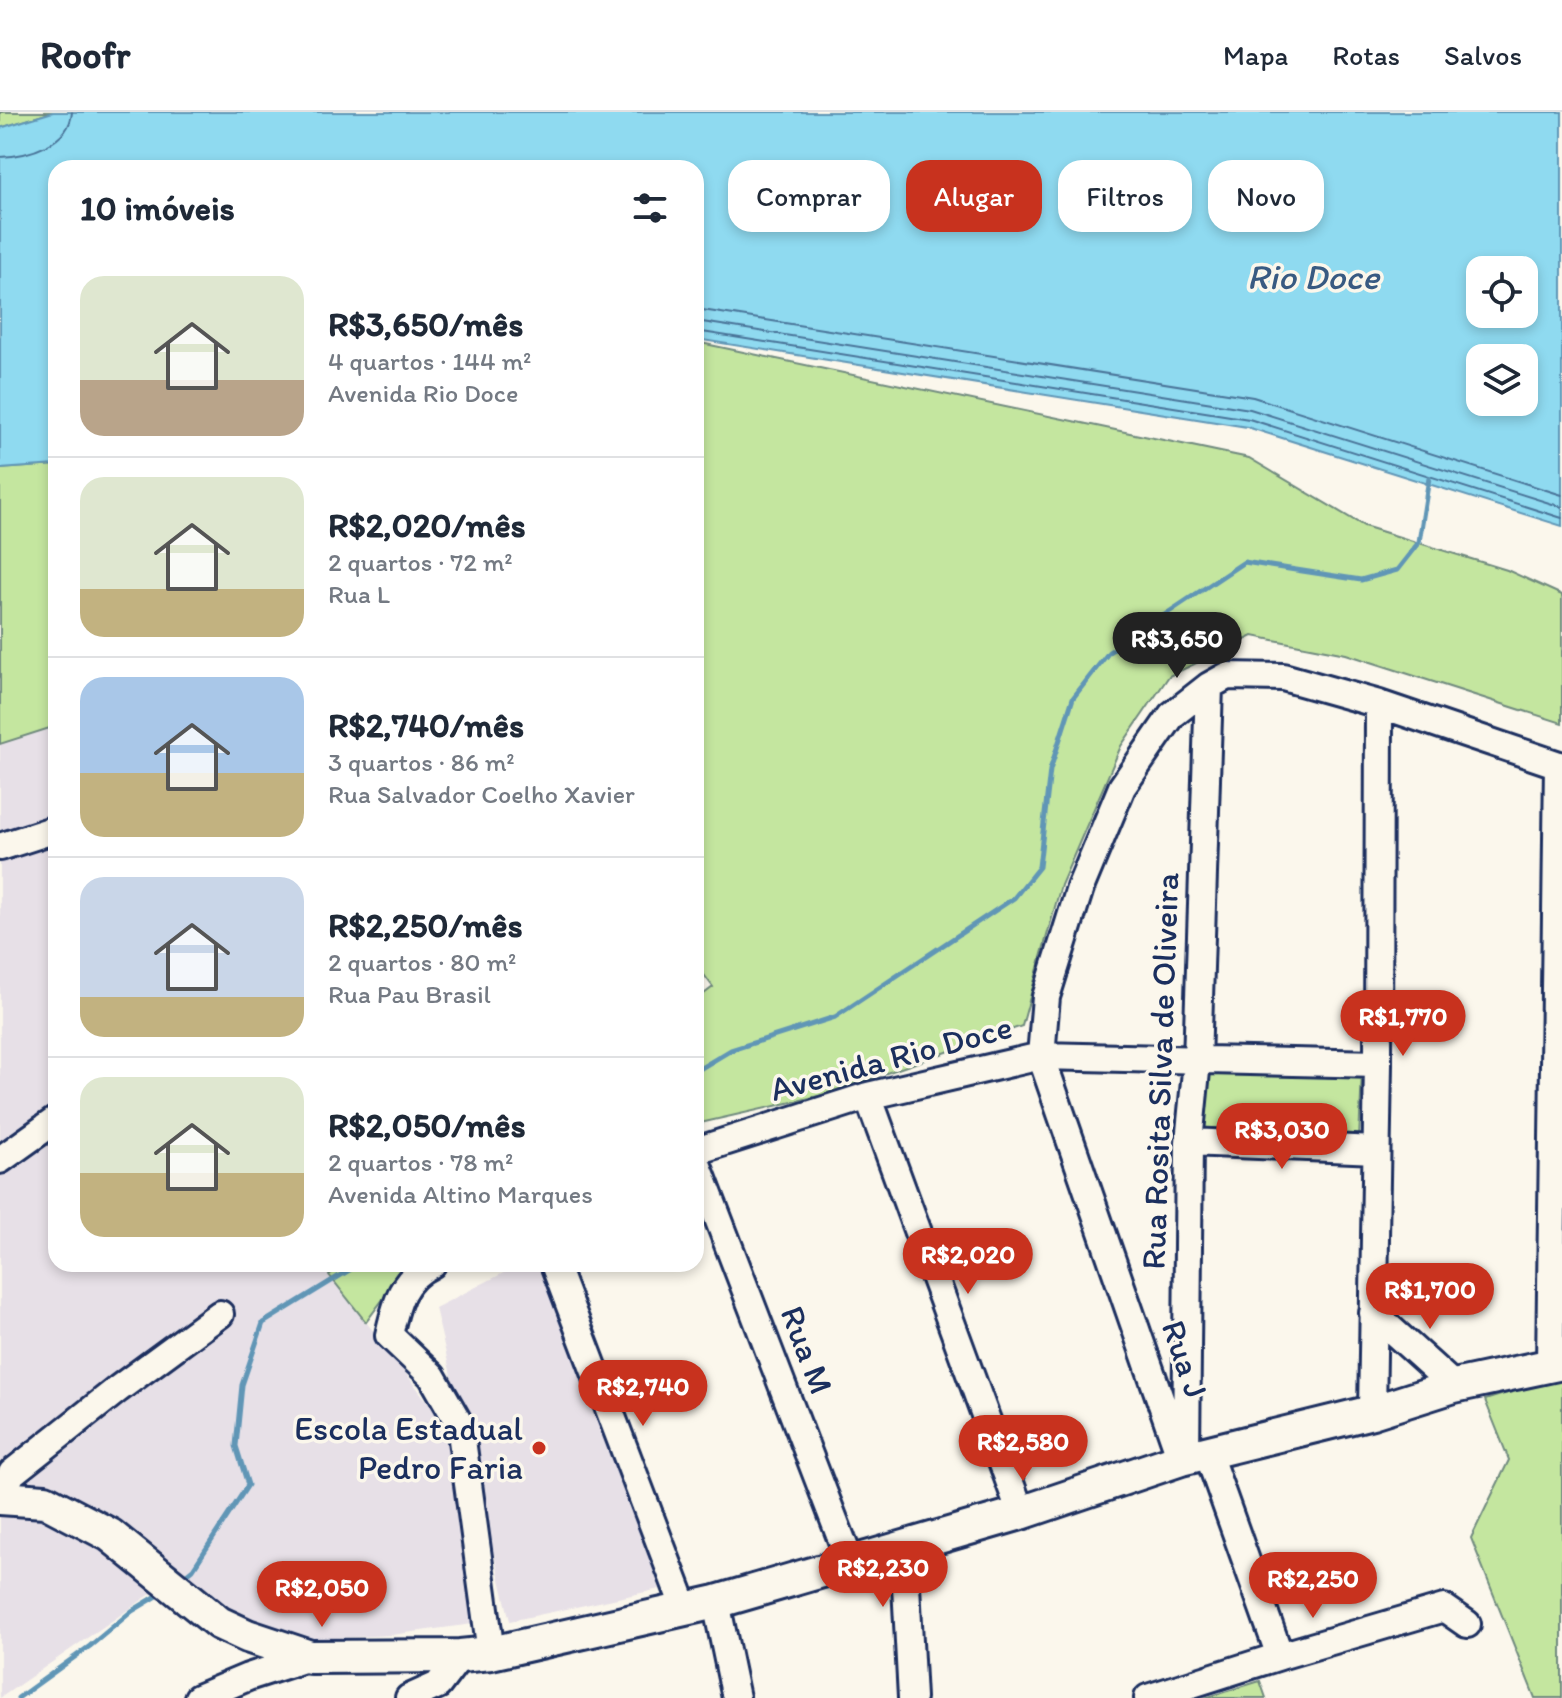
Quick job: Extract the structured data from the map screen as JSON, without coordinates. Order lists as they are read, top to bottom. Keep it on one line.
{"streets":{"street":["Avenida Rio Doce","Rua Rosita Silva de Oliveira","Rua M","Rua J"]},"crossings":[["Avenida Rio Doce","Rua Rosita Silva de Oliveira"],["Avenida Rio Doce","Rua J"],["Rua Rosita Silva de Oliveira","Rua J"]],"water":["Rio Doce"],"places":["Escola Estadual Pedro Faria"],"page":{"header":"Roofr","nav":["Mapa","Rotas","Salvos"],"chip":["Comprar","Alugar","Filtros","Novo"],"heading":"10 imóveis","list":[{"name":"R$3,650/mês","note":"4 quartos · 144 m² · Avenida Rio Doce"},{"name":"R$2,020/mês","note":"2 quartos · 72 m² · Rua L"},{"name":"R$2,740/mês","note":"3 quartos · 86 m² · Rua Salvador Coelho Xavier"},{"name":"R$2,250/mês","note":"2 quartos · 80 m² · Rua Pau Brasil"},{"name":"R$2,050/mês","note":"2 quartos · 78 m² · Avenida Altino Marques"}],"price":["R$3,650","R$1,770","R$3,030","R$2,020","R$1,700","R$2,740","R$2,580","R$2,230","R$2,250","R$2,050"]}}
